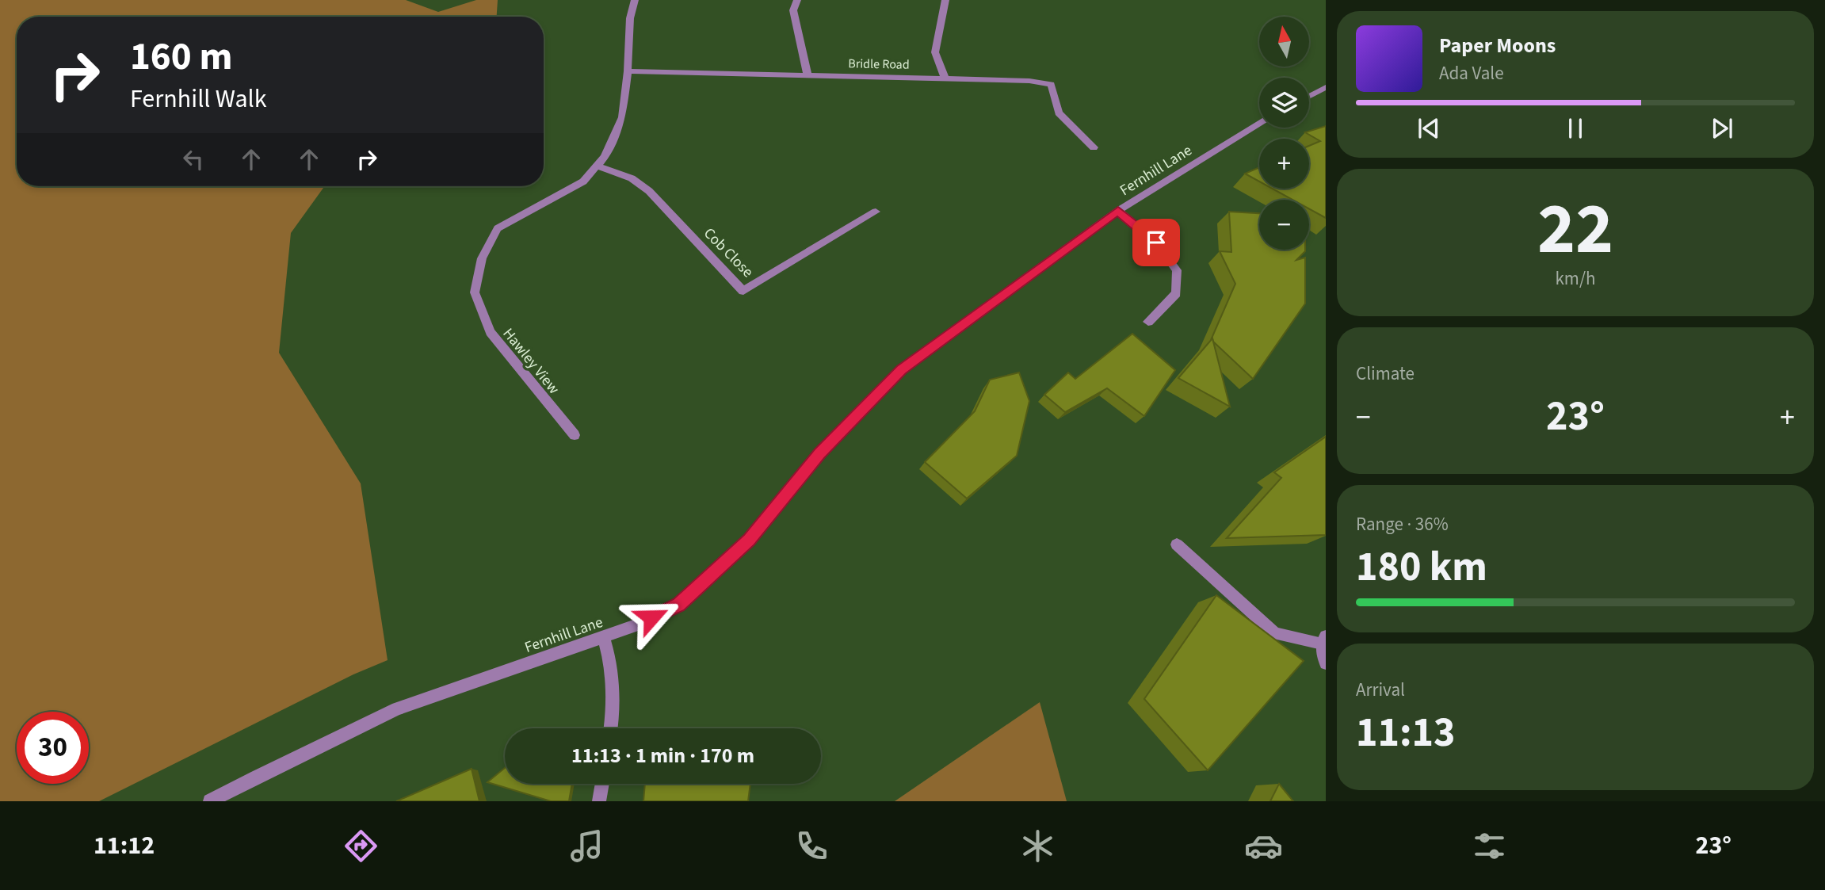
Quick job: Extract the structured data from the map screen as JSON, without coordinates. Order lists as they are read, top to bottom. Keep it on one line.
{"streets":{"street":["Bridle Road","Fernhill Lane","Cob Close","Hawley View"]},"crossings":[["Bridle Road","Hawley View"],["Cob Close","Hawley View"]],"north":"top","page":{"map_buttons":["+","−"],"turn":["160 m","Fernhill Walk"],"song":["Paper Moons","Ada Vale"],"tile":[["22","km/h"],"Climate",["Range · 36%","180 km"],["Arrival","11:13"]],"heat":["−","23°","+"],"limit":"30","trip":"11:13 · 1 min · 170 m","tabs":["11:12","23°"]}}
